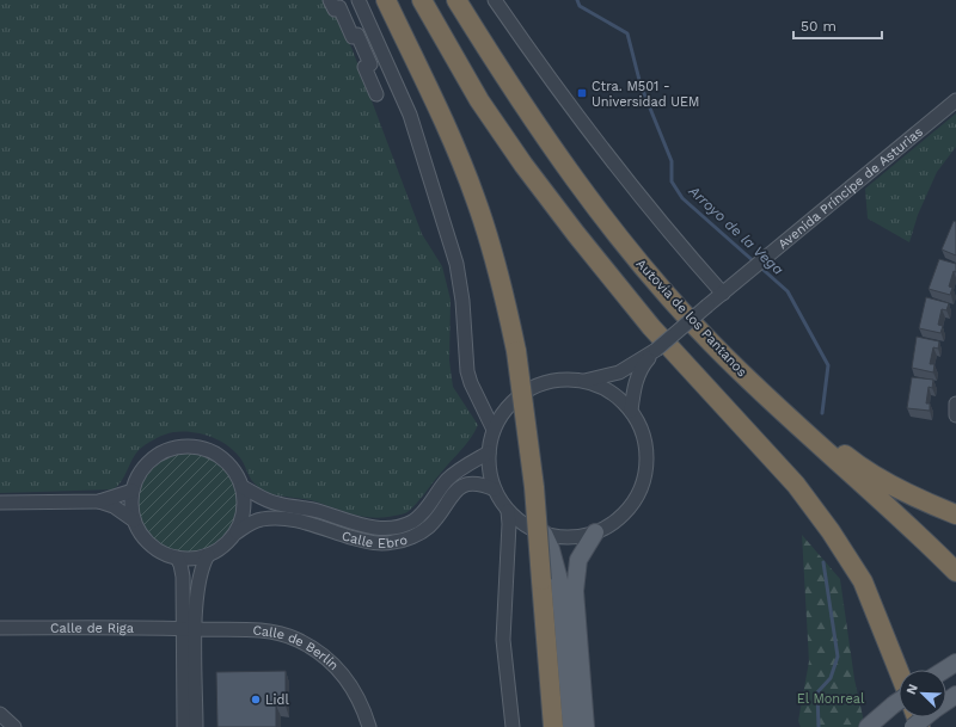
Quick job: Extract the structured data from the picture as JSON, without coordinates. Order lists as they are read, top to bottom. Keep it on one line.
{"streets":{"highway":["Autovía de los Pantanos"],"street":["Avenida Príncipe de Asturias","Calle Ebro","Calle de Riga","Calle de Berlín"]},"crossings":[["Avenida Príncipe de Asturias","Calle Ebro"],["Calle de Riga","Calle de Berlín"]],"water":["Arroyo de la Vega"],"parks":["El Monreal"],"places":{"transit":["Ctra. M501 - Universidad UEM"],"other":["Lidl"]},"scale_bar":"50 m","north":"top left"}
